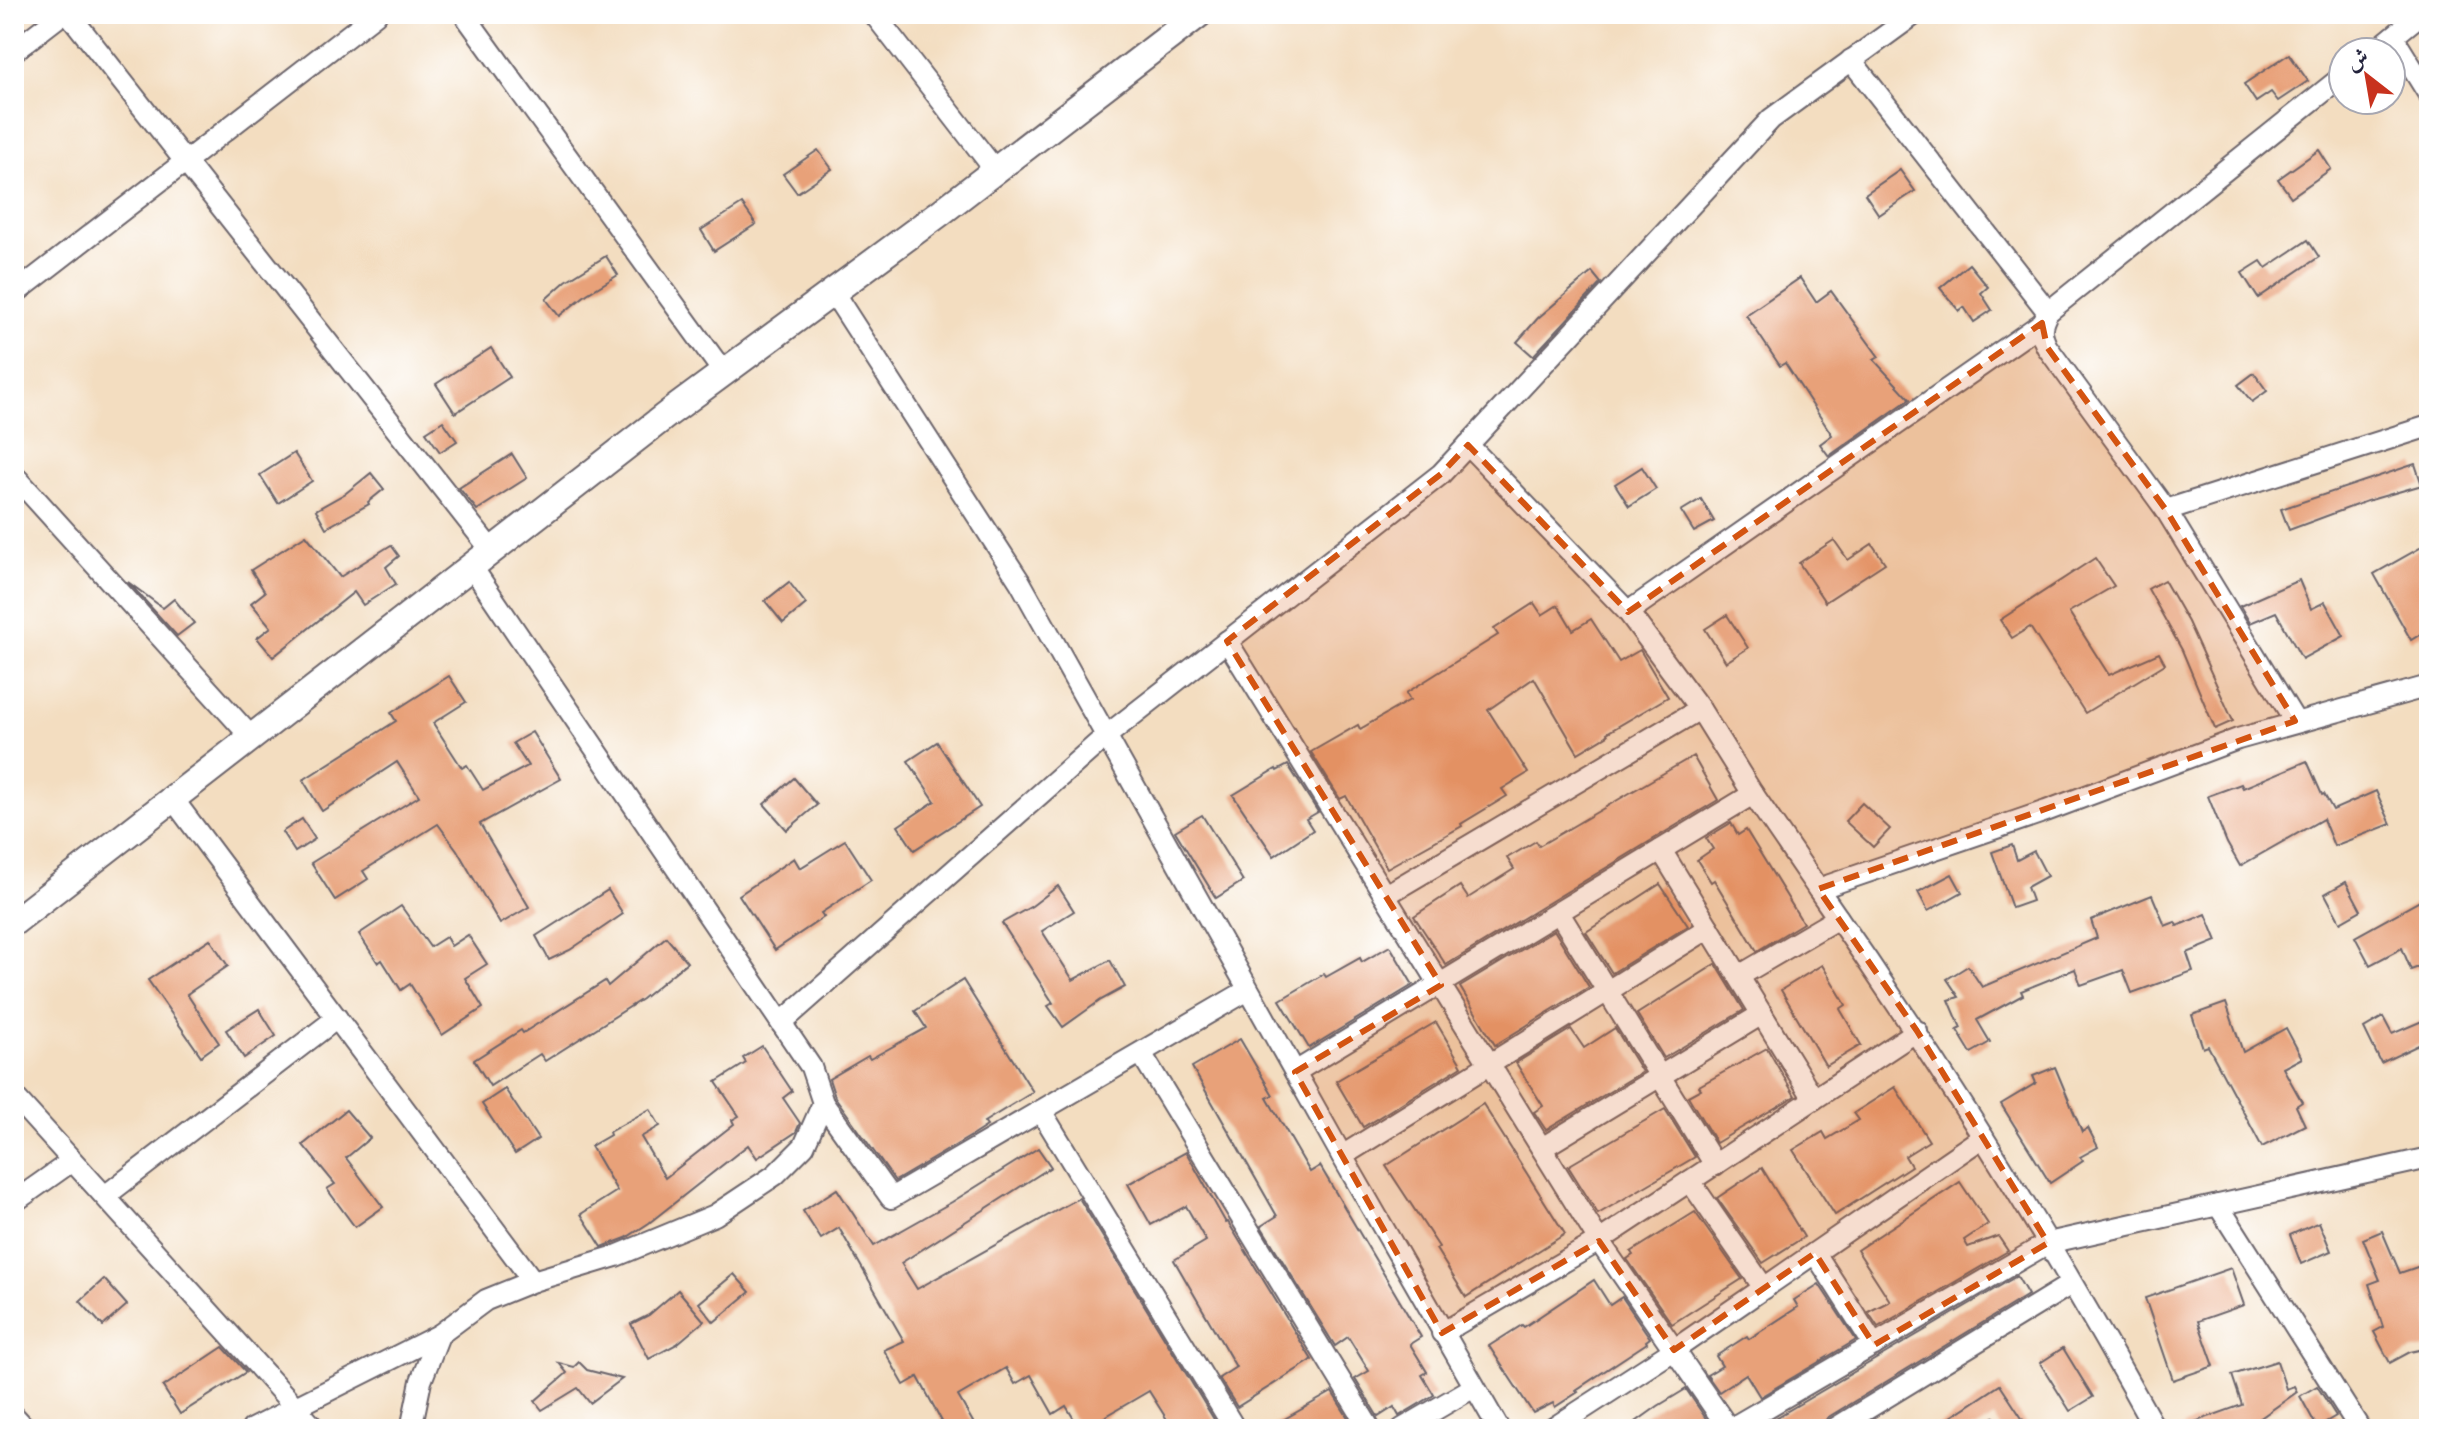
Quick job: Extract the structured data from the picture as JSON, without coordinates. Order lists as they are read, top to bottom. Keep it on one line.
{"north":"top left"}
